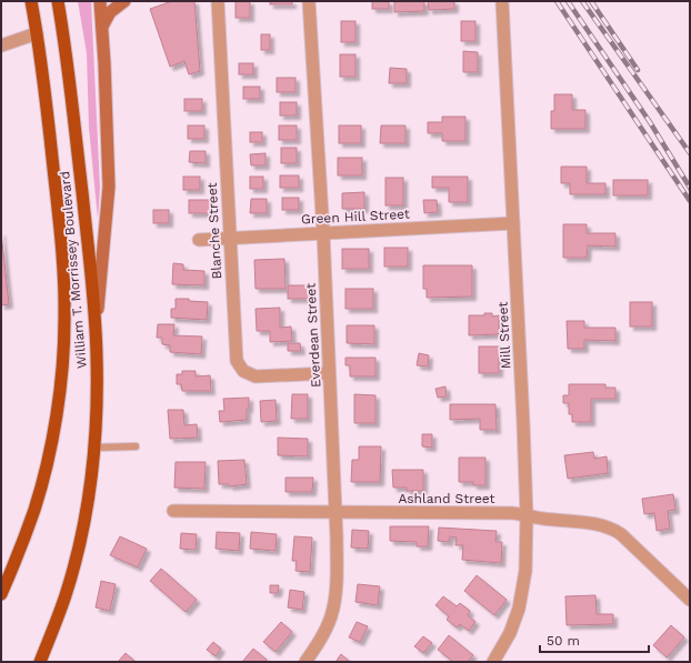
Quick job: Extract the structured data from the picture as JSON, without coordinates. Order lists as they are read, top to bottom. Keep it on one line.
{"streets":{"main road":["William T. Morrissey Boulevard"],"street":["Green Hill Street","Blanche Street","Everdean Street","Mill Street","Ashland Street"]},"crossings":[["Green Hill Street","Blanche Street"],["Green Hill Street","Everdean Street"],["Green Hill Street","Mill Street"],["Blanche Street","Everdean Street"],["Everdean Street","Ashland Street"],["Mill Street","Ashland Street"]],"scale_bar":"50 m"}
